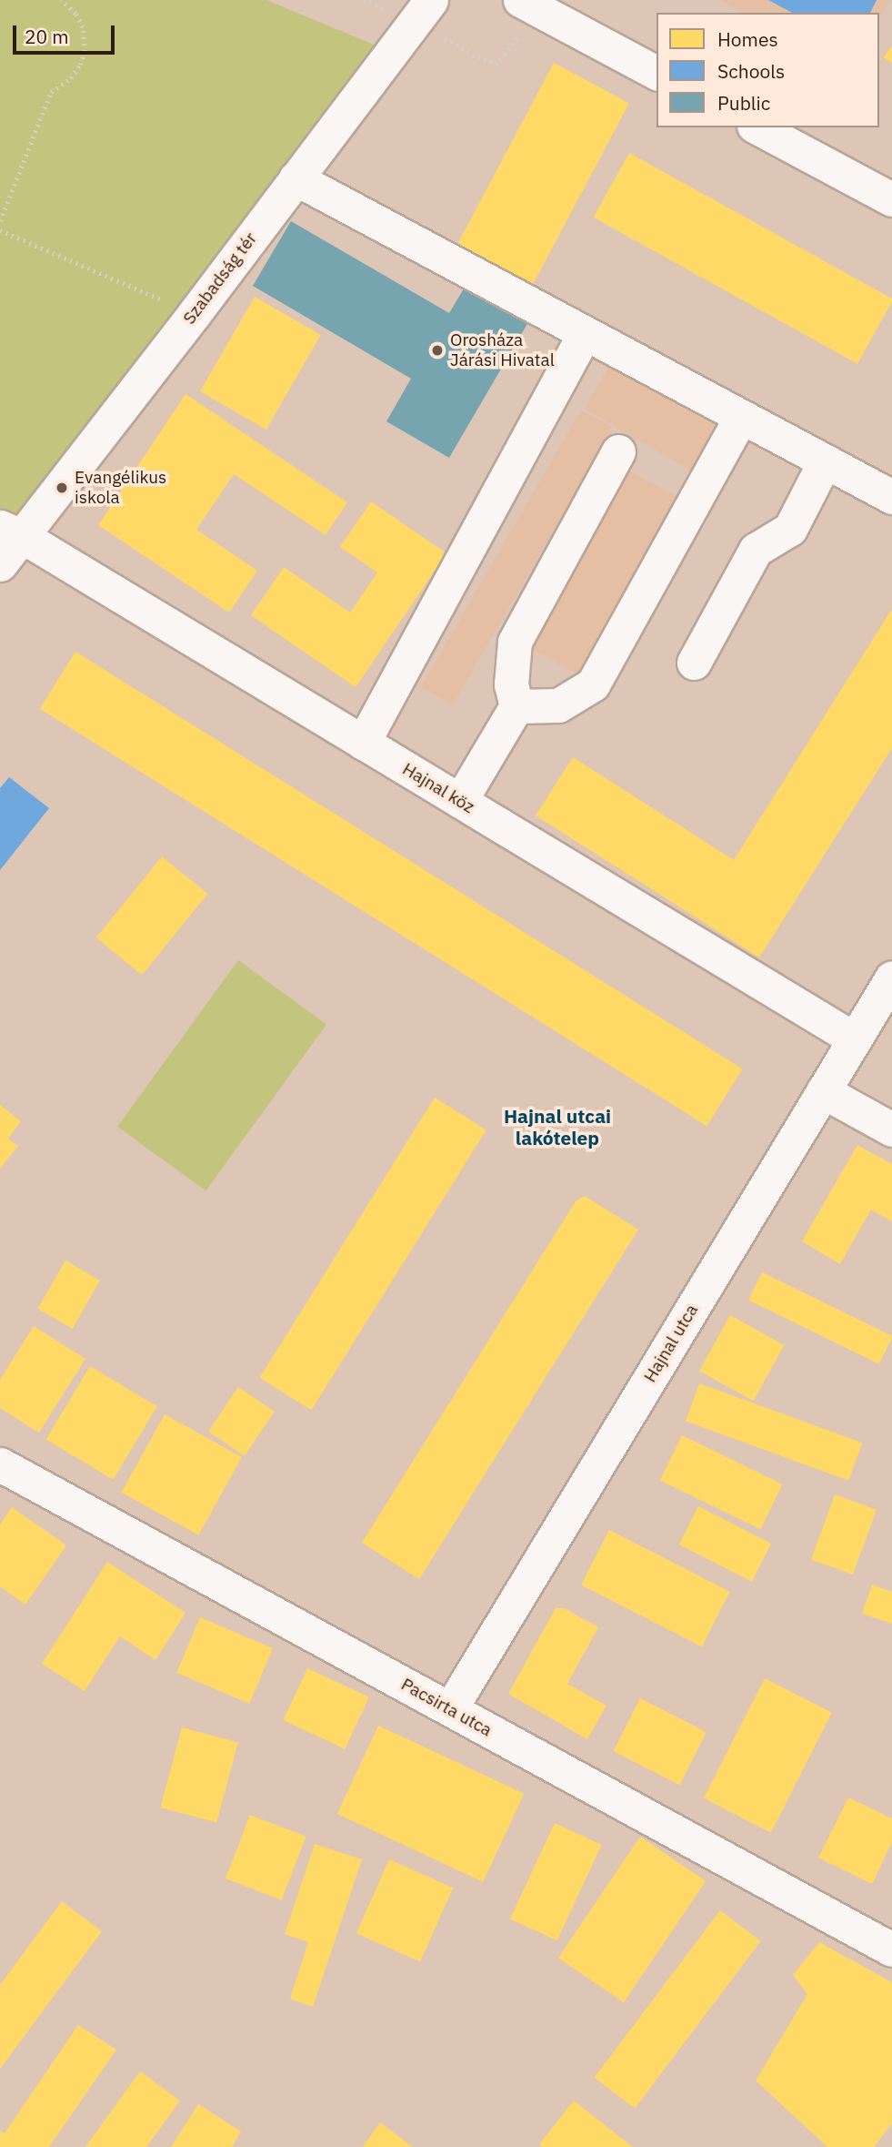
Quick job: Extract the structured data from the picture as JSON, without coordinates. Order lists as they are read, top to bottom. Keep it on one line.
{"streets":{"street":["Szabadság tér","Hajnal köz","Hajnal utca","Pacsirta utca"]},"crossings":[["Szabadság tér","Hajnal köz"],["Hajnal köz","Hajnal utca"],["Hajnal utca","Pacsirta utca"]],"districts":["Hajnal utcai lakótelep"],"places":["Orosháza Járási Hivatal","Evangélikus iskola"],"legend":["Homes","Schools","Public"],"scale_bar":"20 m"}
